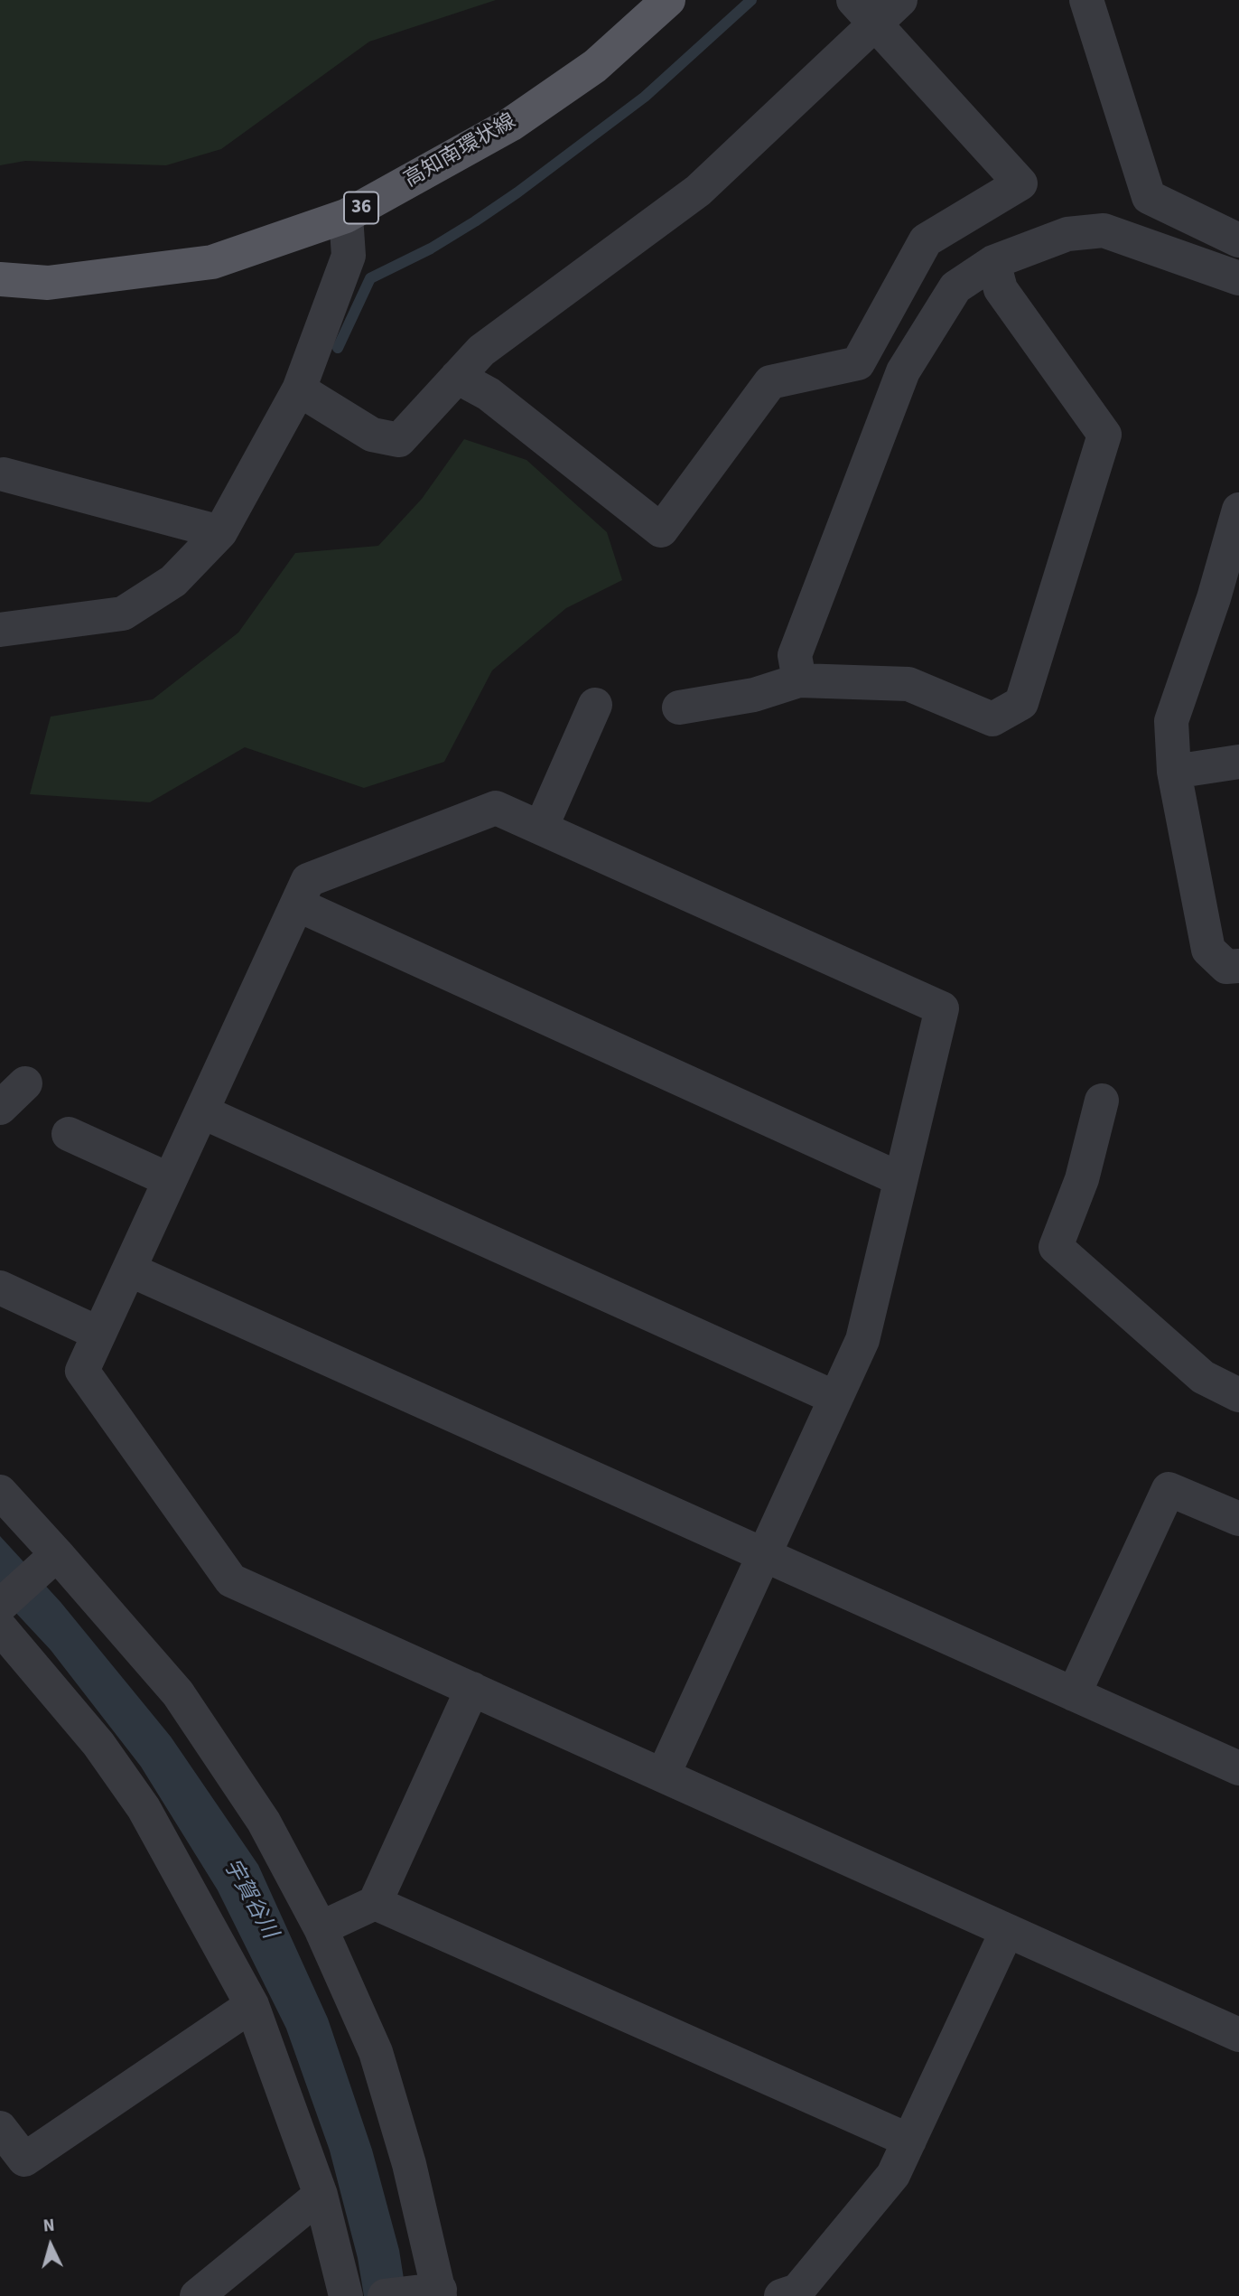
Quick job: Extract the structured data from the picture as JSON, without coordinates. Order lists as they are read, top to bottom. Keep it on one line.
{"streets":{"main road":["高知南環状線","36"]},"water":["宇賀谷川"],"north":"top"}
